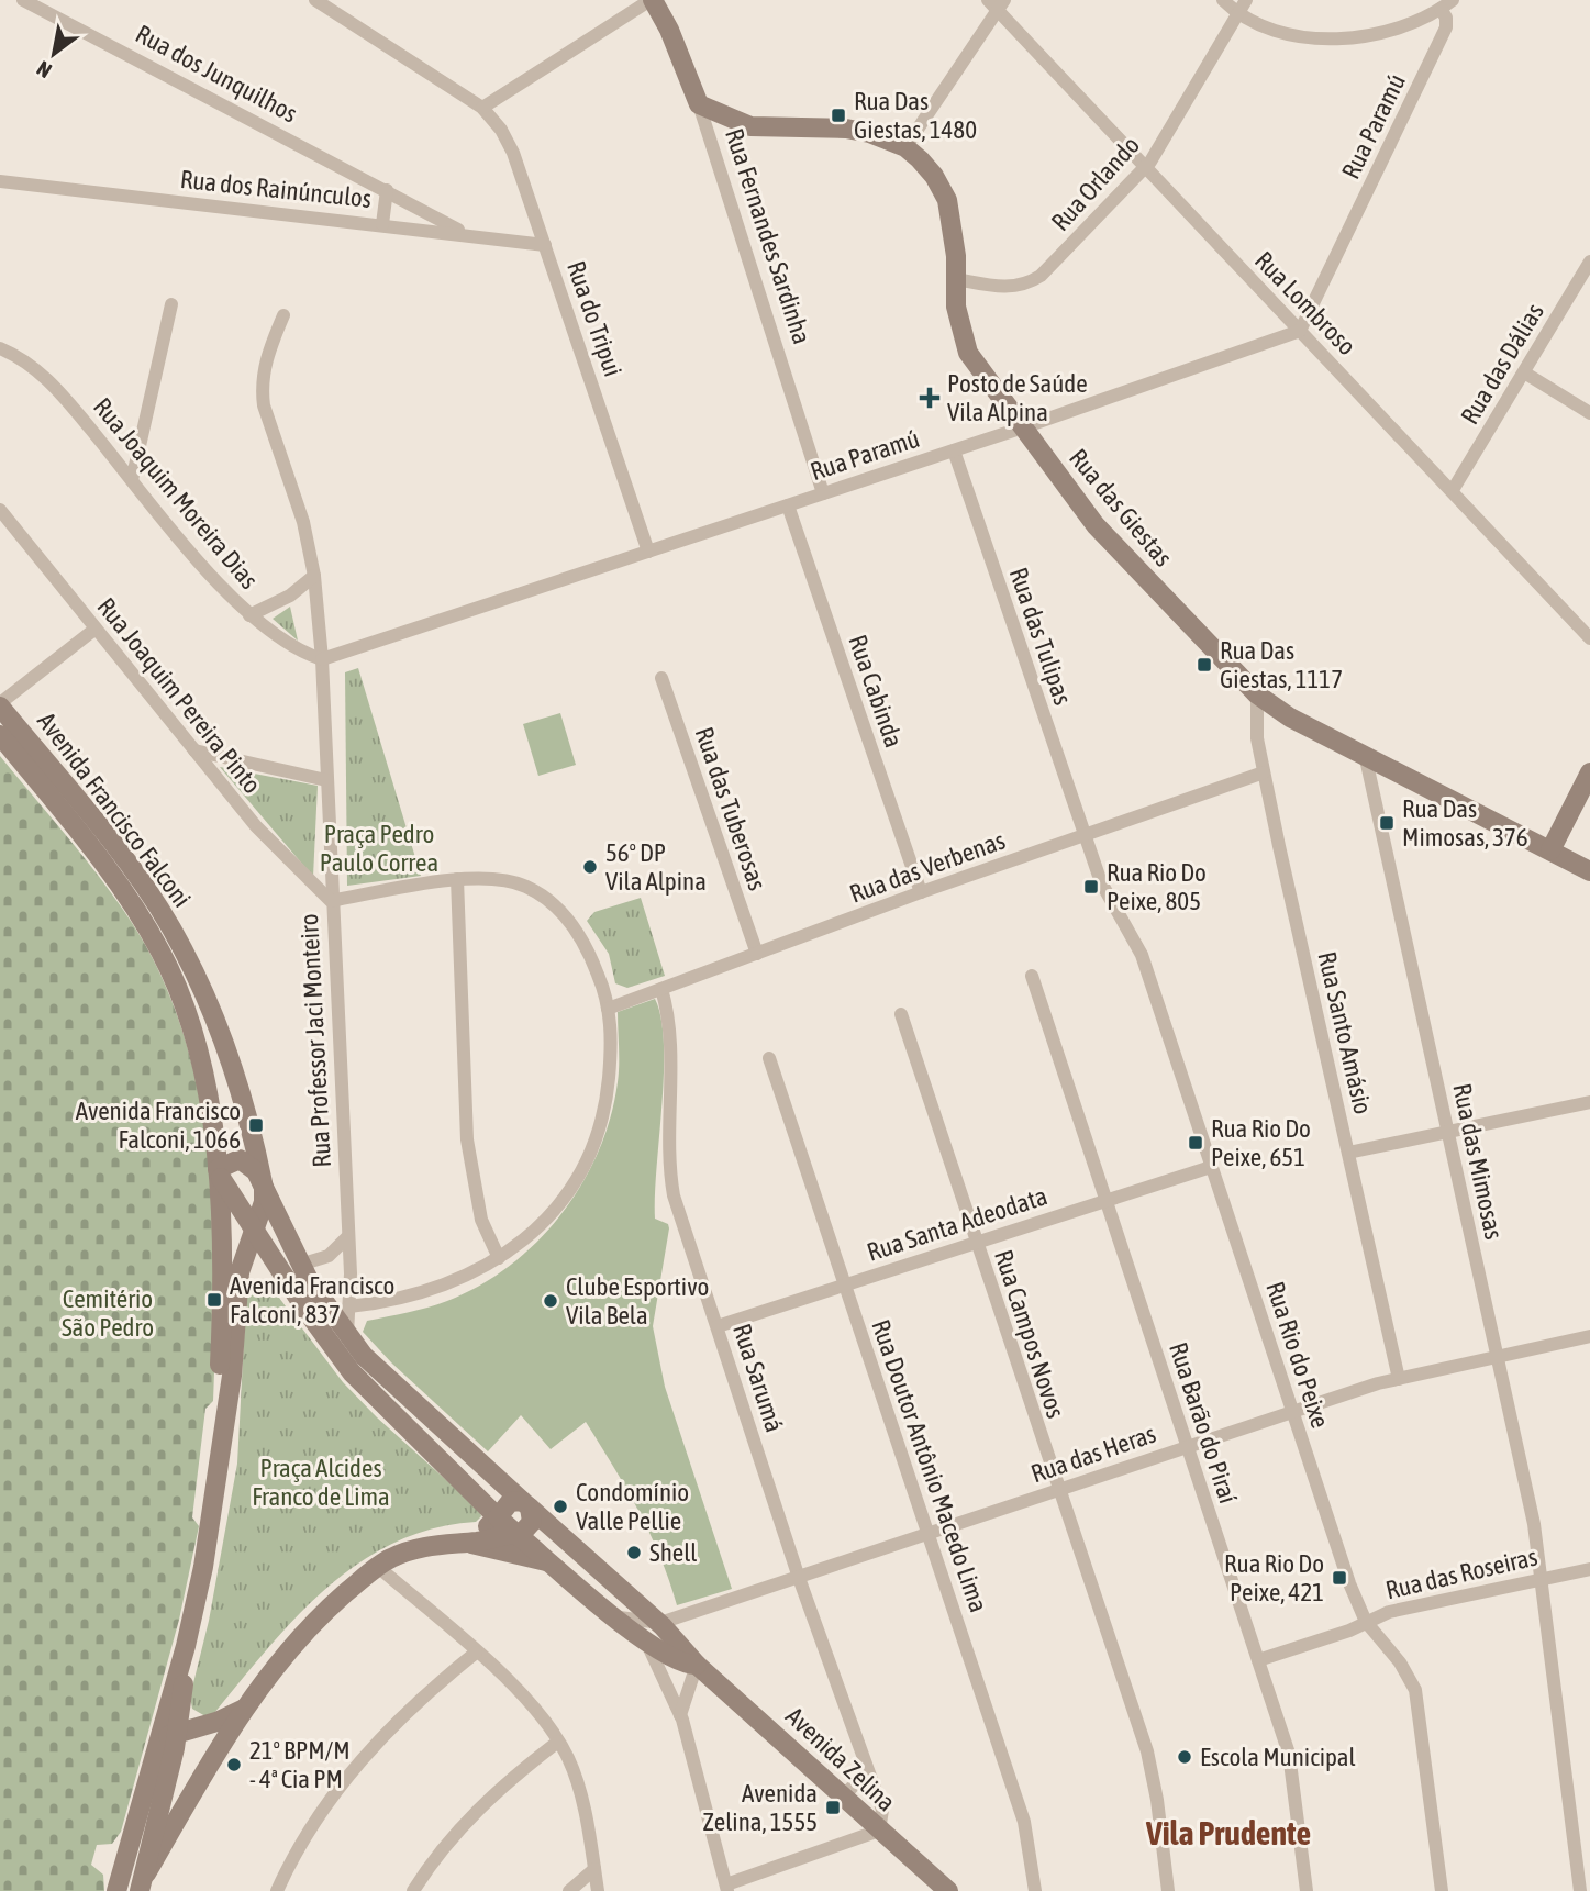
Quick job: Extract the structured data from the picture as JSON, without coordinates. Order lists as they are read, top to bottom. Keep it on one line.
{"streets":{"main road":["Rua Fernandes Sardinha","Rua das Giestas","Avenida Francisco Falconi","Avenida Zelina"],"street":["Rua dos Junquilhos","Rua Paramú","Rua Orlando","Rua dos Rainúnculos","Rua Lombroso","Rua do Tripui","Rua das Dálias","Rua Joaquim Moreira Dias","Rua das Tulipas","Rua Cabinda","Rua Joaquim Pereira Pinto","Rua das Tuberosas","Rua das Verbenas","Rua Santo Amásio","Rua Professor Jaci Monteiro","Rua das Mimosas","Rua Santa Adeodata","Rua Campos Novos","Rua Rio do Peixe","Rua Sarumá","Rua Barão do Piraí","Rua das Heras","Rua Doutor Antônio Macedo Lima","Rua das Roseiras"]},"crossings":[["Rua dos Junquilhos","Rua dos Rainúnculos"],["Rua Paramú","Rua Fernandes Sardinha"],["Rua Paramú","Rua Lombroso"],["Rua Paramú","Rua do Tripui"],["Rua Paramú","Rua Joaquim Moreira Dias"],["Rua Paramú","Rua das Giestas"],["Rua Paramú","Rua das Tulipas"],["Rua Paramú","Rua Cabinda"],["Rua Paramú","Rua Professor Jaci Monteiro"],["Rua Orlando","Rua Lombroso"],["Rua Orlando","Rua das Giestas"],["Rua dos Rainúnculos","Rua do Tripui"],["Rua Fernandes Sardinha","Rua das Giestas"],["Rua Lombroso","Rua das Dálias"],["Rua Joaquim Moreira Dias","Rua Professor Jaci Monteiro"],["Rua das Giestas","Rua Santo Amásio"],["Rua das Giestas","Rua das Mimosas"],["Rua das Tulipas","Rua das Verbenas"],["Rua das Tulipas","Rua Rio do Peixe"],["Rua Cabinda","Rua das Verbenas"],["Rua Joaquim Pereira Pinto","Rua Professor Jaci Monteiro"],["Rua das Tuberosas","Rua das Verbenas"],["Avenida Francisco Falconi","Avenida Zelina"],["Rua das Verbenas","Rua Santo Amásio"],["Rua das Verbenas","Rua Rio do Peixe"],["Rua das Verbenas","Rua Sarumá"],["Rua Santo Amásio","Rua das Heras"],["Rua Professor Jaci Monteiro","Avenida Zelina"],["Rua das Mimosas","Rua das Heras"],["Rua das Mimosas","Rua das Roseiras"],["Rua Santa Adeodata","Rua Campos Novos"],["Rua Santa Adeodata","Rua Rio do Peixe"],["Rua Santa Adeodata","Rua Sarumá"],["Rua Santa Adeodata","Rua Barão do Piraí"],["Rua Santa Adeodata","Rua Doutor Antônio Macedo Lima"],["Rua Campos Novos","Rua das Heras"],["Rua Rio do Peixe","Rua das Heras"],["Rua Rio do Peixe","Rua das Roseiras"],["Rua Sarumá","Rua das Heras"],["Rua Sarumá","Avenida Zelina"],["Rua Barão do Piraí","Rua das Heras"],["Rua Barão do Piraí","Rua das Roseiras"],["Rua das Heras","Rua Doutor Antônio Macedo Lima"],["Rua das Heras","Avenida Zelina"]],"districts":["Vila Prudente"],"parks":["Praça Pedro Paulo Correa","Cemitério São Pedro","Praça Alcides Franco de Lima"],"places":{"transit":["Rua Das Giestas, 1480","Rua Das Giestas, 1117","Rua Das Mimosas, 376","Rua Rio Do Peixe, 805","Avenida Francisco Falconi, 1066","Rua Rio Do Peixe, 651","Avenida Francisco Falconi, 837","Rua Rio Do Peixe, 421","Avenida Zelina, 1555"],"health":["Posto de Saúde Vila Alpina"],"other":["56º DP Vila Alpina","Clube Esportivo Vila Bela","Condomínio Valle Pellie","Shell","Escola Municipal","21º BPM/M - 4ª Cia PM"]},"north":"bottom left"}
